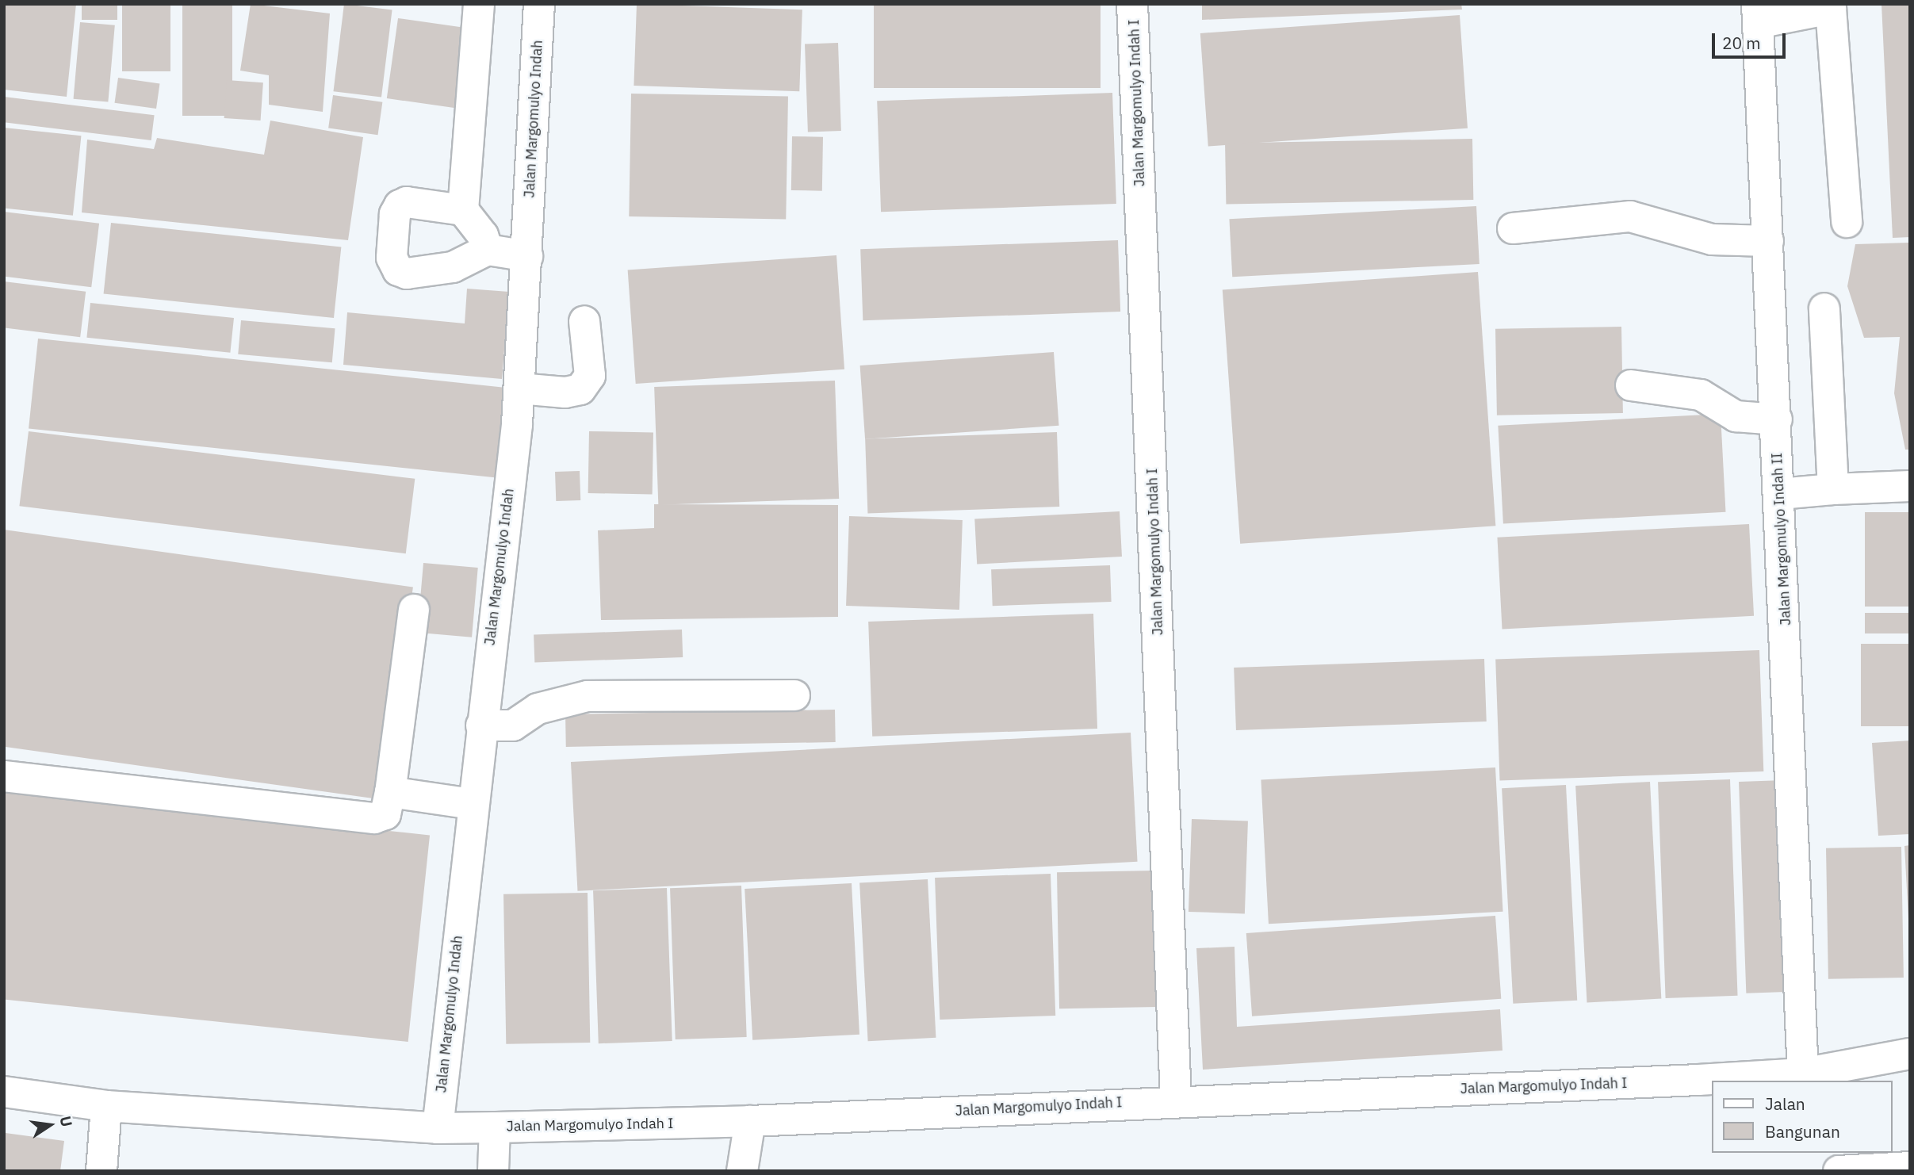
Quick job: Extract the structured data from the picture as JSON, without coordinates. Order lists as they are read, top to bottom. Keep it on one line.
{"streets":{"lane":["Jalan Margomulyo Indah I","Jalan Margomulyo Indah","Jalan Margomulyo Indah II"]},"crossings":[["Jalan Margomulyo Indah I","Jalan Margomulyo Indah"],["Jalan Margomulyo Indah I","Jalan Margomulyo Indah II"]],"legend":["Jalan","Bangunan"],"scale_bar":"20 m","north":"right"}
